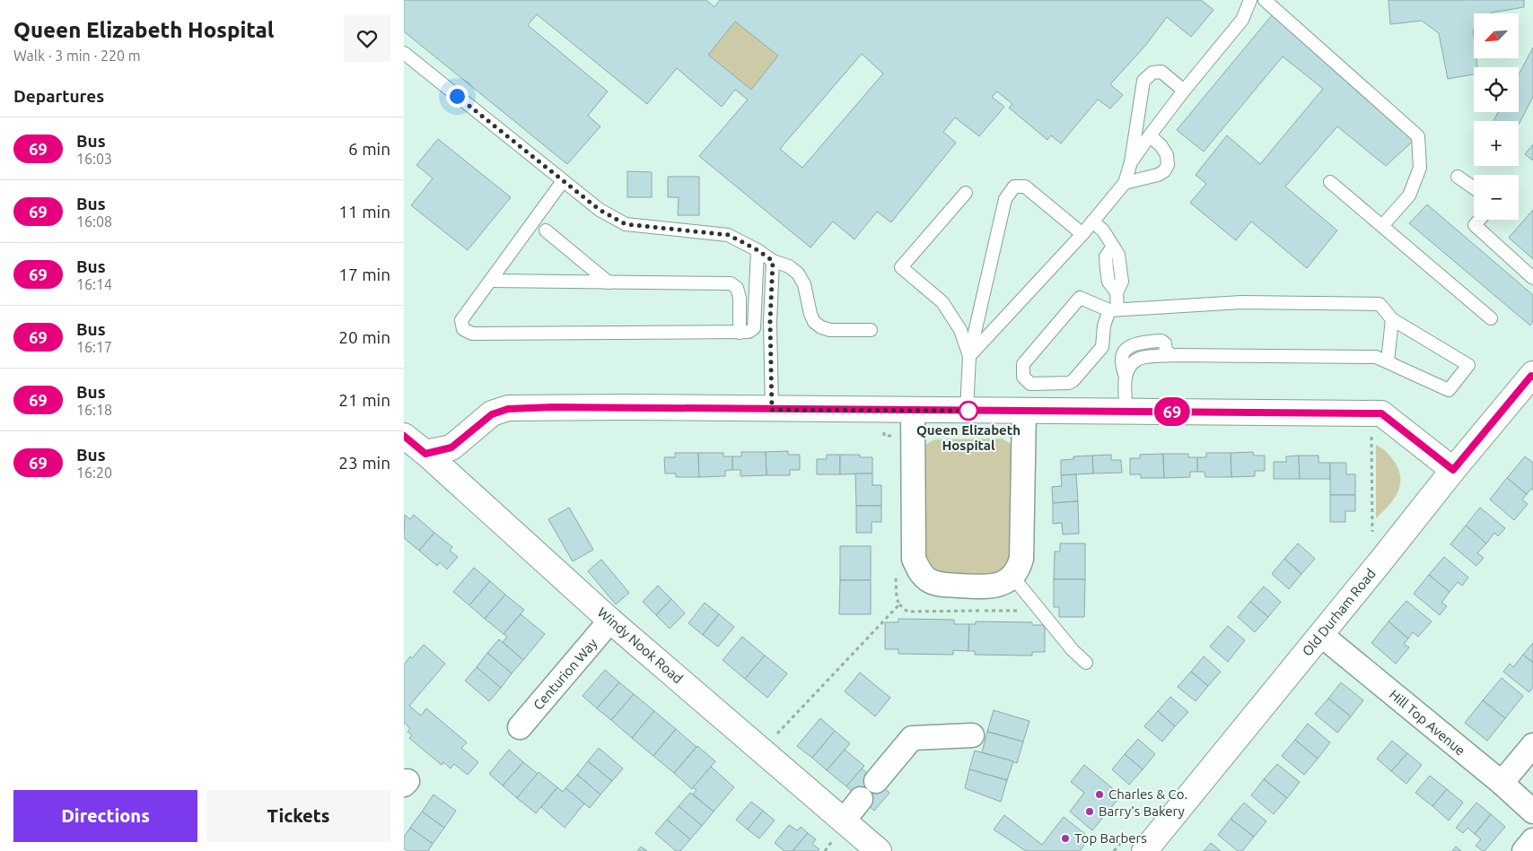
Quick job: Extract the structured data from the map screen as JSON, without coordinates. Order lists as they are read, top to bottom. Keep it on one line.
{"streets":{"street":["Old Durham Road","Windy Nook Road","Centurion Way","Hill Top Avenue"]},"crossings":[["Old Durham Road","Hill Top Avenue"],["Windy Nook Road","Centurion Way"]],"places":["Queen Elizabeth Hospital","Charles & Co.","Barry's Bakery","Top Barbers"],"lines":["bus line 69"],"north":"bottom left","page":{"heading":[["Queen Elizabeth Hospital","Walk · 3 min · 220 m"],"Departures"],"on_map":"69","map_buttons":["+","−"],"list":[{"mark":"69","name":"Bus","note":"16:03","value":"6 min"},{"mark":"69","name":"Bus","note":"16:08","value":"11 min"},{"mark":"69","name":"Bus","note":"16:14","value":"17 min"},{"mark":"69","name":"Bus","note":"16:17","value":"20 min"},{"mark":"69","name":"Bus","note":"16:18","value":"21 min"},{"mark":"69","name":"Bus","note":"16:20","value":"23 min"}],"buttons":["Directions","Tickets"]}}
